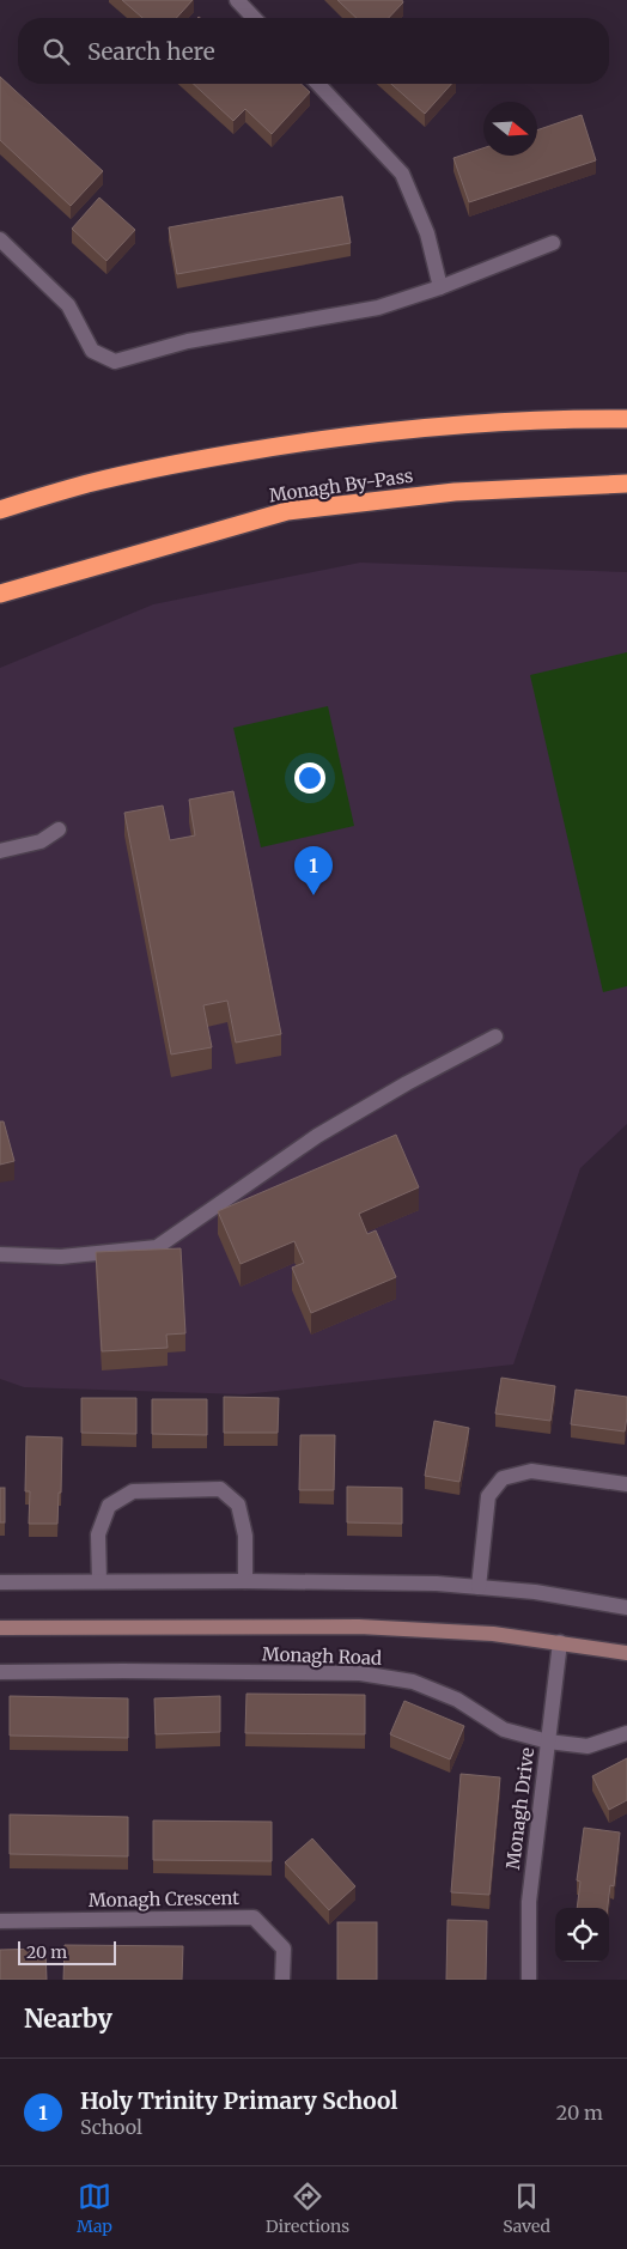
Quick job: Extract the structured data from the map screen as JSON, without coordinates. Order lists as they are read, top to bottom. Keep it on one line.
{"streets":{"highway":["Monagh By-Pass"],"street":["Monagh Road","Monagh Drive","Monagh Crescent"]},"crossings":[["Monagh Road","Monagh Drive"]],"scale_bar":"20 m","north":"right","page":{"search":"Search here","pins":"1","scale":"20 m","heading":"Nearby","list":[{"mark":"1","name":"Holy Trinity Primary School","note":"School","value":"20 m"}],"nav":["Map","Directions","Saved"]}}
